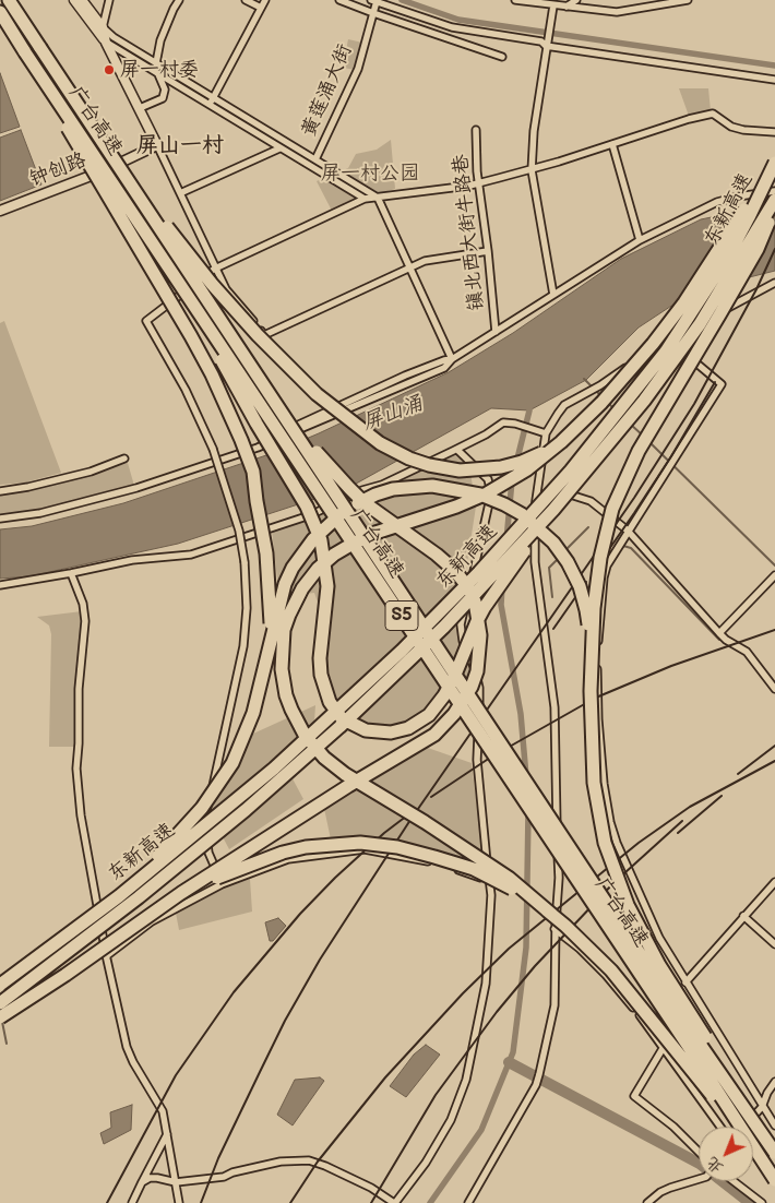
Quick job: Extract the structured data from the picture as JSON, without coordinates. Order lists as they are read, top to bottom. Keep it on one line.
{"streets":{"highway":["广台高速","东新高速","S5"],"street":["黄莲涌大街","钟创路","镇北西大街牛路巷"]},"districts":["屏山一村"],"water":["屏山涌"],"parks":["屏一村公园"],"places":["屏一村委"],"north":"bottom left"}
